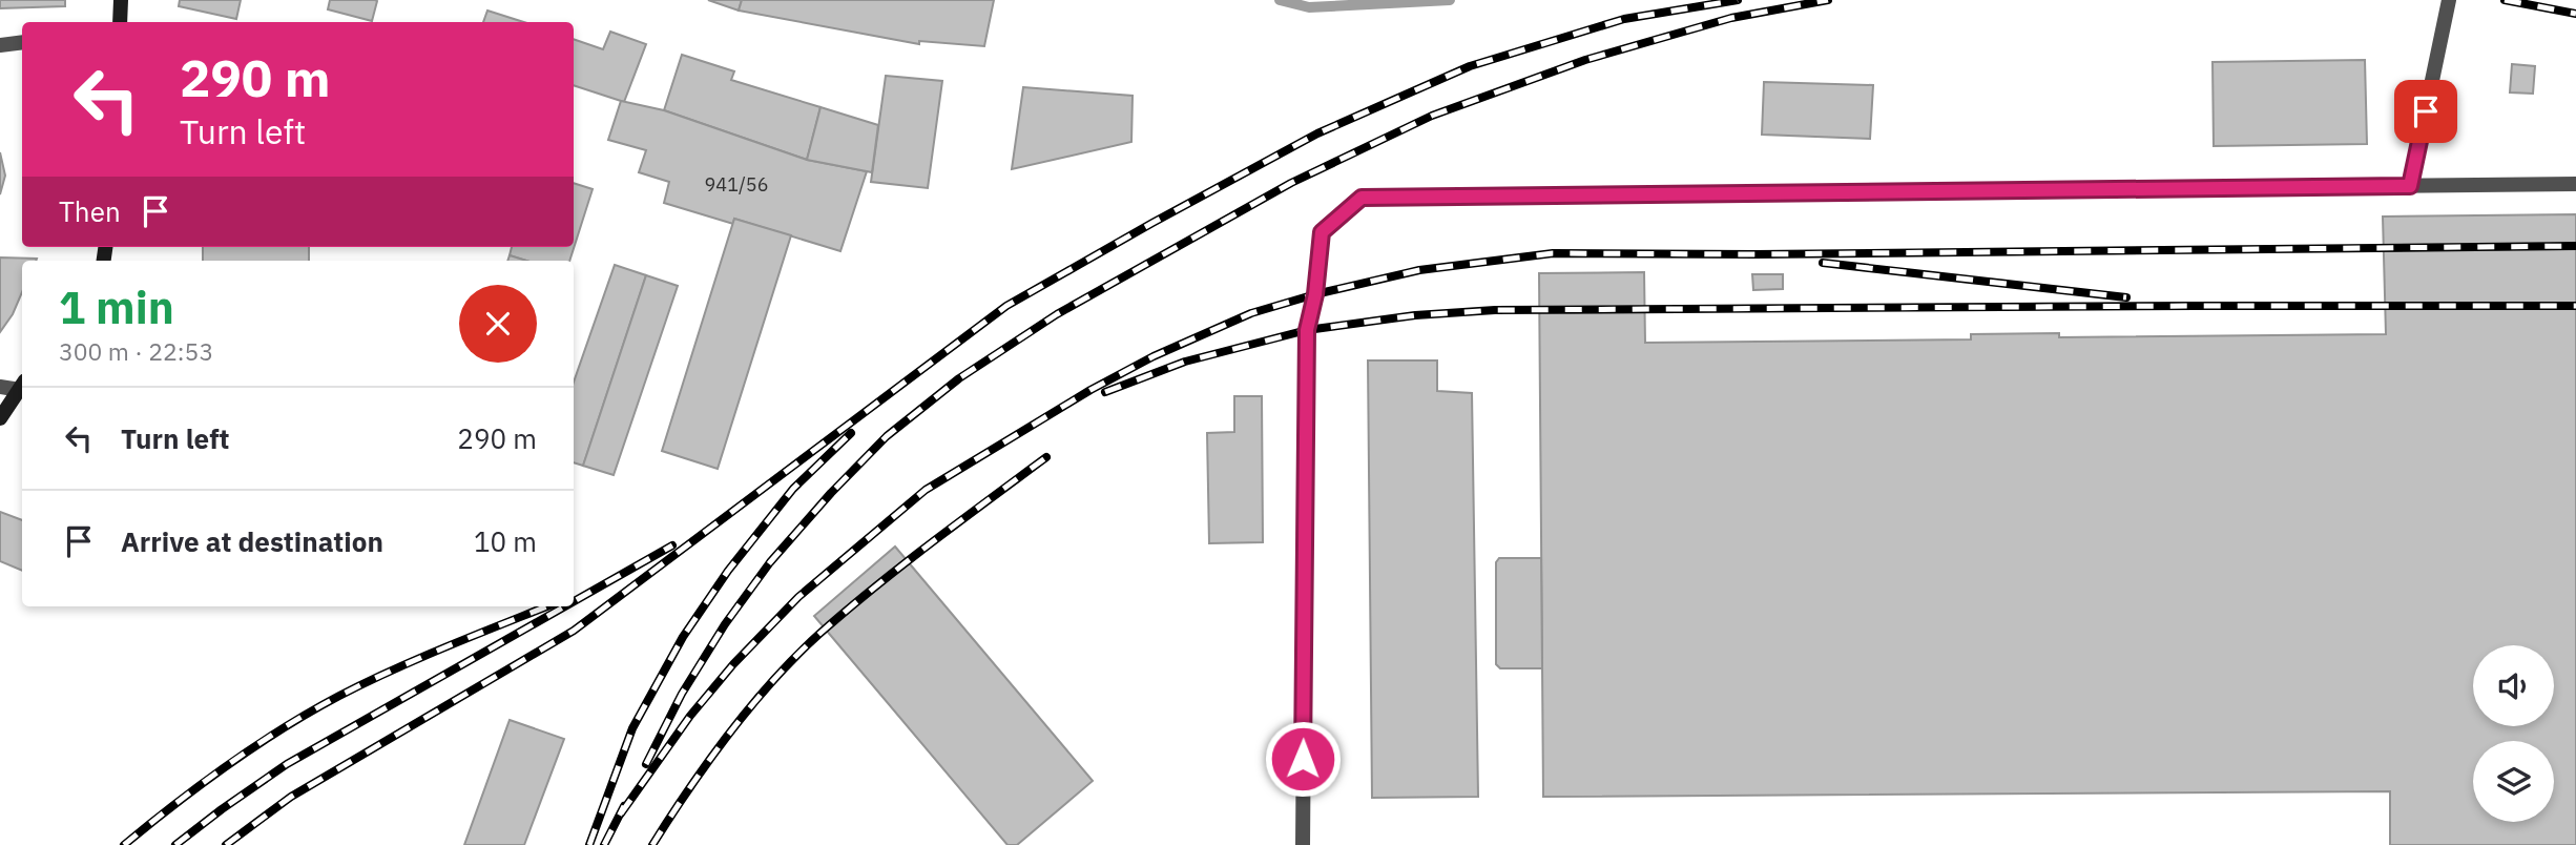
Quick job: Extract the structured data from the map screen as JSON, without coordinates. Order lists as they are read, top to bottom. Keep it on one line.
{"house_numbers":["941/56"],"page":{"turn":["290 m","Turn left"],"then":"Then","heading":["1 min","300 m · 22:53"],"list":[{"name":"Turn left","value":"290 m"},{"name":"Arrive at destination","value":"10 m"}]}}
